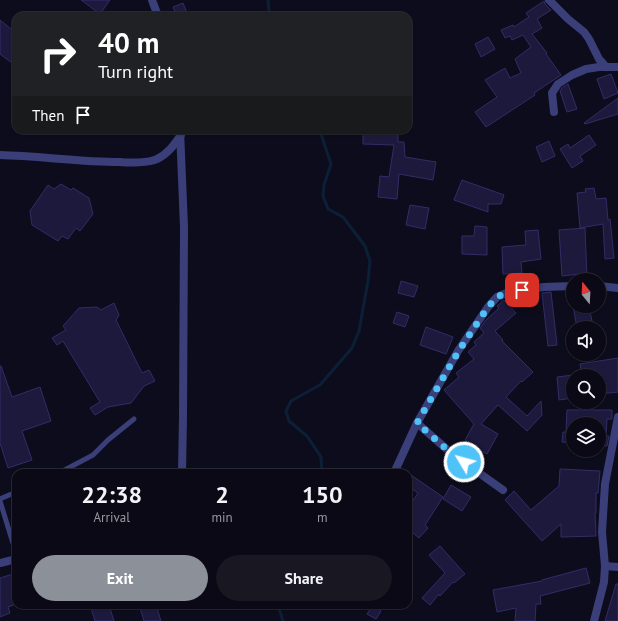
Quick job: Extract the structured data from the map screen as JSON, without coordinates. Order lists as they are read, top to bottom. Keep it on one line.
{"north":"top","page":{"turn":["40 m","Turn right"],"then":"Then","eta":["22:38","Arrival","2","min","150","m"],"buttons":["Exit","Share"]}}
